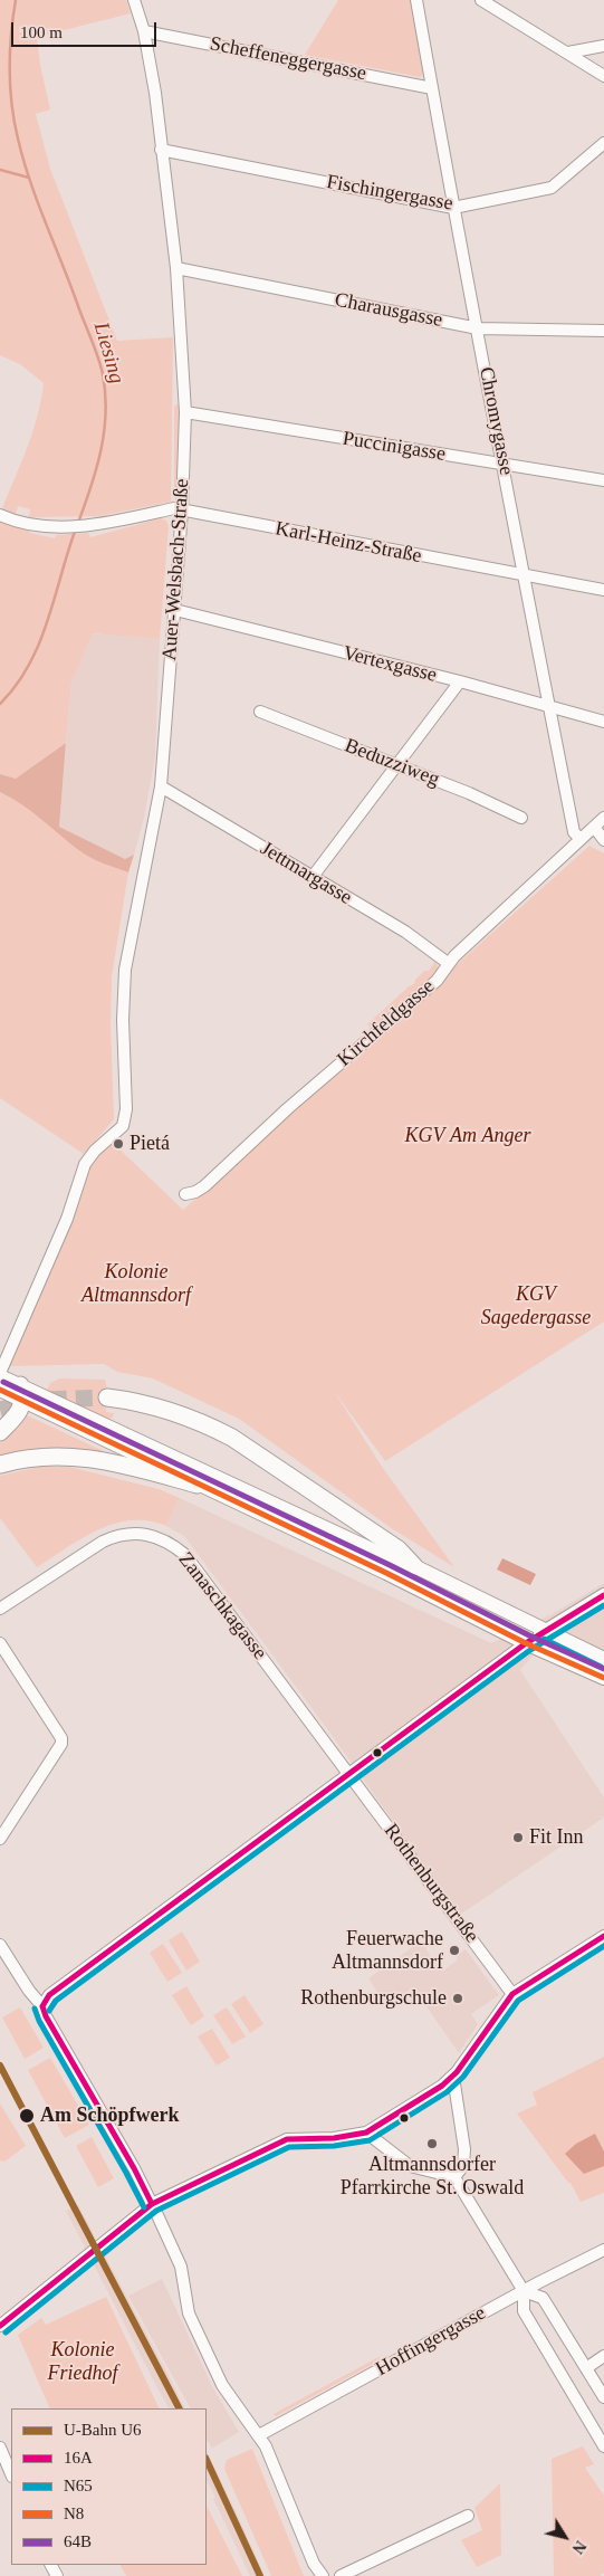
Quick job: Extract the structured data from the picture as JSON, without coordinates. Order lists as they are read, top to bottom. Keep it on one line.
{"streets":{"street":["Scheffeneggergasse","Fischingergasse","Charausgasse","Chromygasse","Puccinigasse","Karl-Heinz-Straße","Auer-Welsbach-Straße","Vertexgasse","Beduzziweg","Jettmargasse","Kirchfeldgasse","Zanaschkagasse","Rothenburgstraße","Hoffingergasse"]},"crossings":[["Scheffeneggergasse","Chromygasse"],["Scheffeneggergasse","Auer-Welsbach-Straße"],["Fischingergasse","Chromygasse"],["Fischingergasse","Auer-Welsbach-Straße"],["Charausgasse","Chromygasse"],["Charausgasse","Auer-Welsbach-Straße"],["Chromygasse","Puccinigasse"],["Chromygasse","Karl-Heinz-Straße"],["Chromygasse","Vertexgasse"],["Chromygasse","Kirchfeldgasse"],["Puccinigasse","Auer-Welsbach-Straße"],["Karl-Heinz-Straße","Auer-Welsbach-Straße"],["Auer-Welsbach-Straße","Vertexgasse"],["Auer-Welsbach-Straße","Jettmargasse"],["Jettmargasse","Kirchfeldgasse"],["Zanaschkagasse","Rothenburgstraße"]],"water":["Liesing"],"parks":["KGV Am Anger","Kolonie Altmannsdorf","KGV Sagedergasse","Kolonie Friedhof"],"places":["Pietá","Fit Inn","Feuerwache Altmannsdorf","Rothenburgschule","Am Schöpfwerk","Altmannsdorfer Pfarrkirche St. Oswald"],"lines":["transit line 64B","transit line N8","transit line 16A","transit line N65","metro line U6"],"legend":["U-Bahn U6","16A","N65","N8","64B"],"scale_bar":"100 m","north":"bottom right"}
